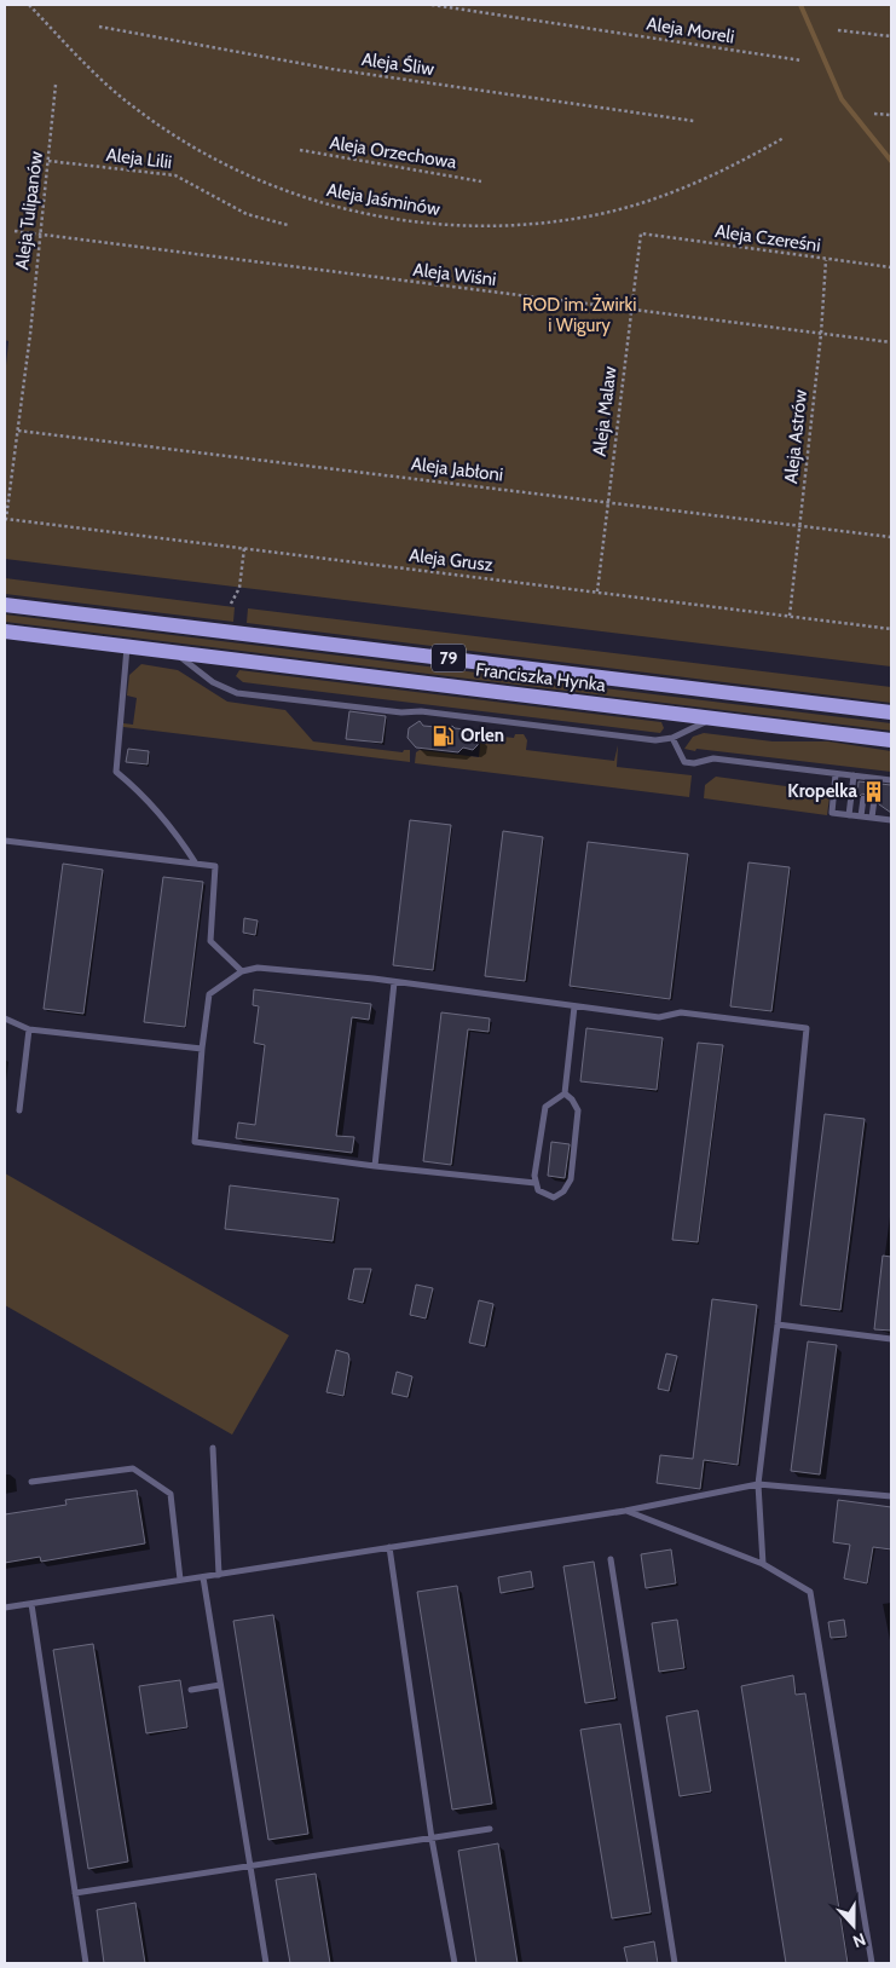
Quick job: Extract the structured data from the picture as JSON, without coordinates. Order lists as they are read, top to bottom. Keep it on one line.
{"streets":{"main road":["79","Franciszka Hynka"],"path":["Aleja Moreli","Aleja Śliw","Aleja Orzechowa","Aleja Lilii","Aleja Jaśminów","Aleja Tulipanów","Aleja Czereśni","Aleja Wiśni","Aleja Malaw","Aleja Astrów","Aleja Jabłoni","Aleja Grusz"]},"crossings":[["Aleja Lilii","Aleja Tulipanów"],["Aleja Tulipanów","Aleja Wiśni"],["Aleja Tulipanów","Aleja Jabłoni"],["Aleja Tulipanów","Aleja Grusz"],["Aleja Czereśni","Aleja Malaw"],["Aleja Czereśni","Aleja Astrów"],["Aleja Wiśni","Aleja Malaw"],["Aleja Wiśni","Aleja Astrów"],["Aleja Malaw","Aleja Jabłoni"],["Aleja Malaw","Aleja Grusz"],["Aleja Astrów","Aleja Jabłoni"],["Aleja Astrów","Aleja Grusz"]],"parks":["ROD im. Żwirki i Wigury"],"places":{"fuel station":["Orlen"],"building":["Kropelka"]},"north":"bottom"}
